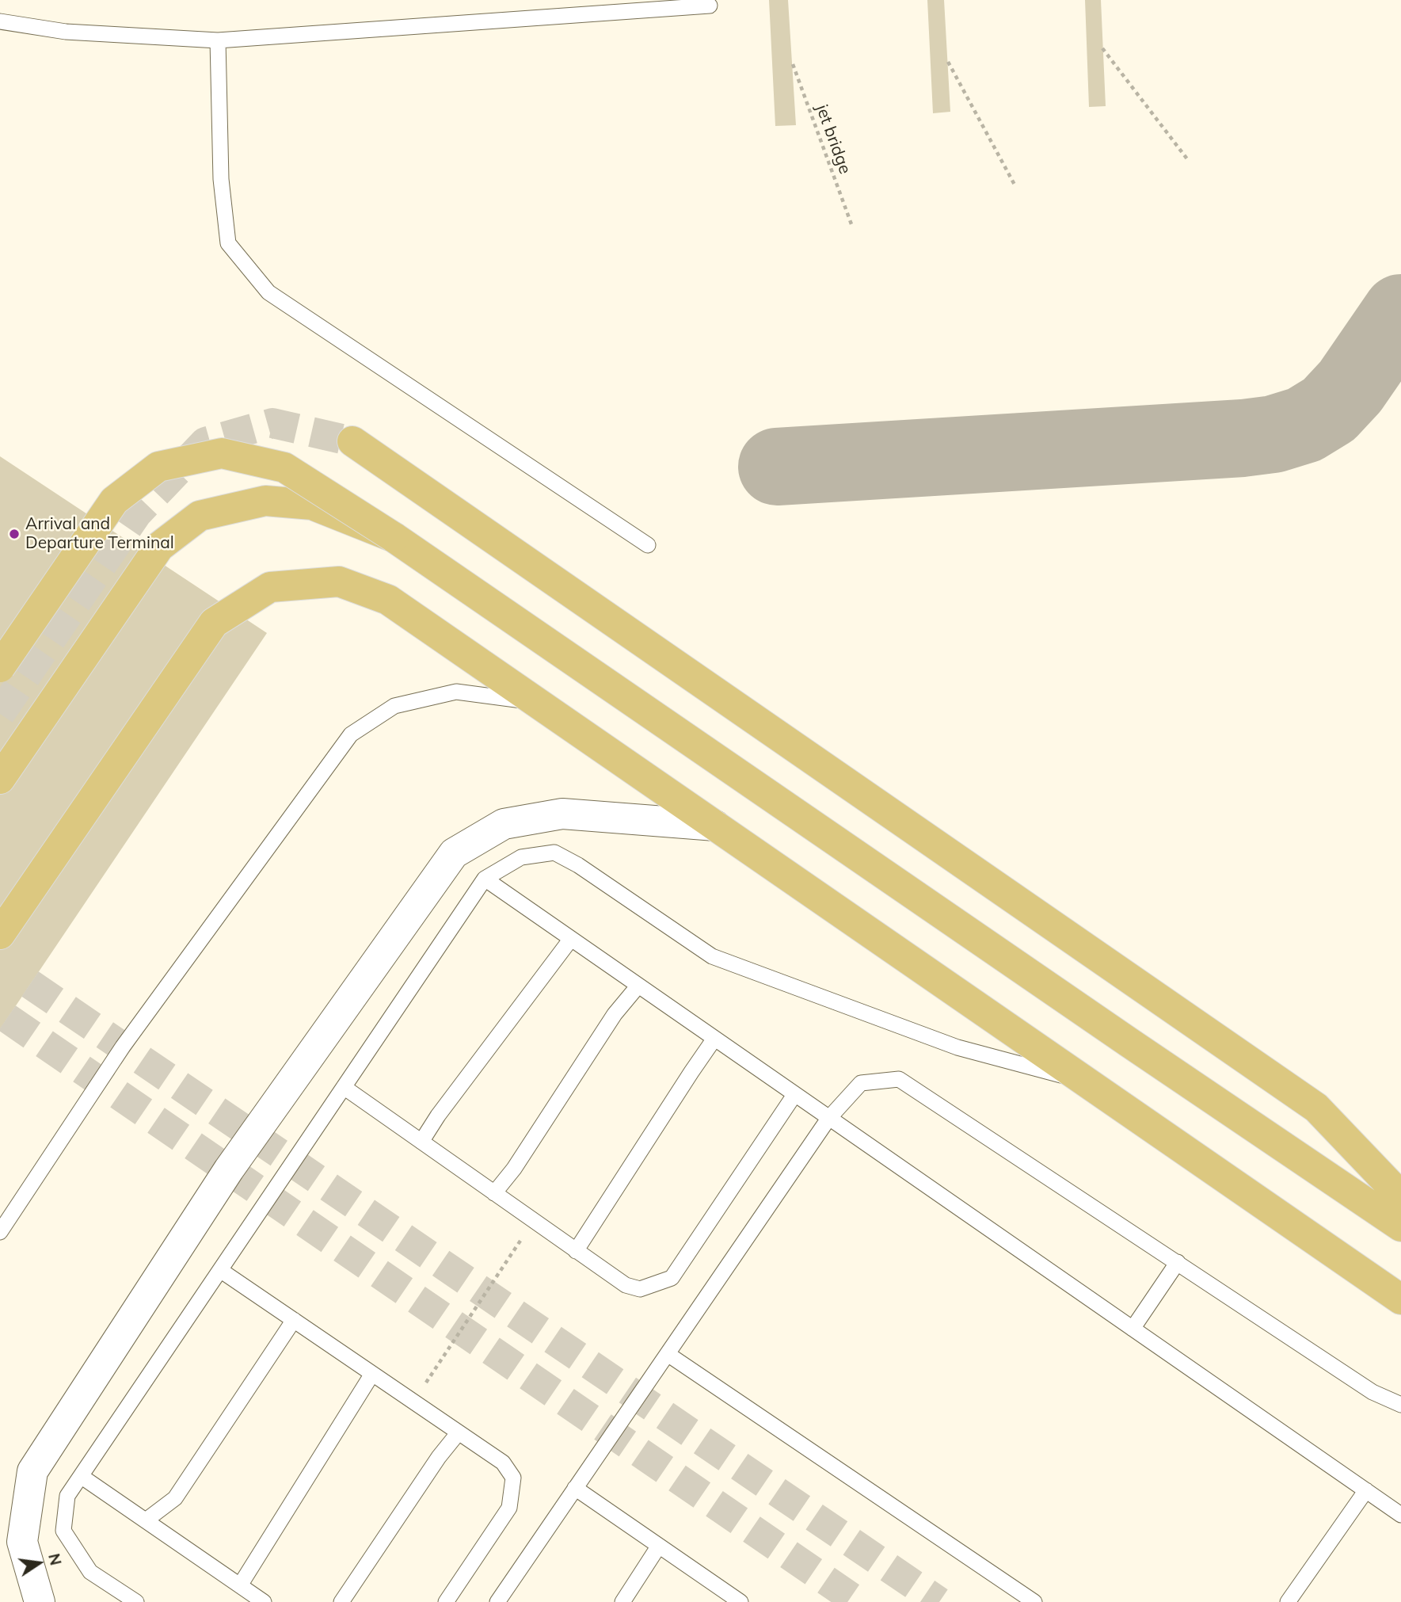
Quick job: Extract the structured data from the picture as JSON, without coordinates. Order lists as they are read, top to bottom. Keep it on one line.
{"streets":{"path":["jet bridge"]},"places":["Arrival and Departure Terminal"],"north":"right"}
